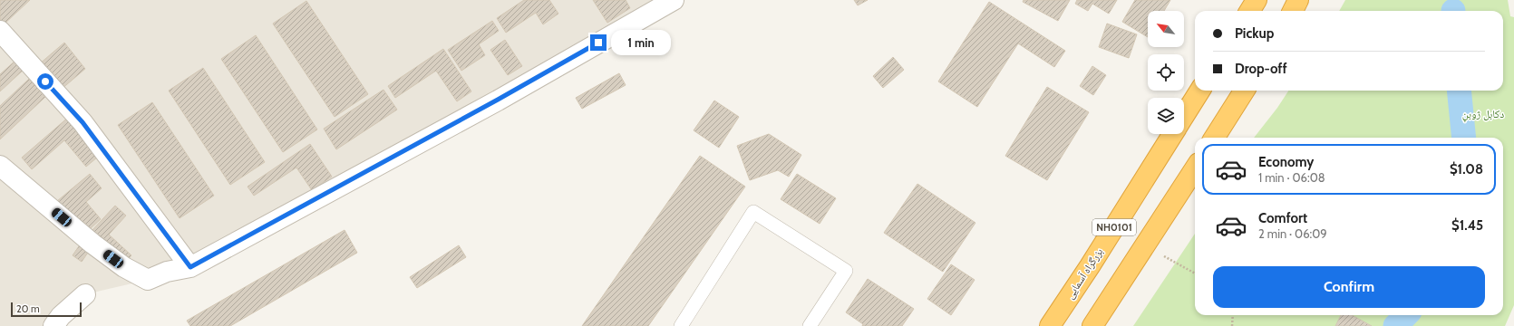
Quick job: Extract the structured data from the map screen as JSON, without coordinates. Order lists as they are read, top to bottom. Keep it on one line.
{"streets":{"highway":["NH0101","بزرگراه آسمایی"]},"parks":["دکابل ژوبڼ"],"scale_bar":"20 m","north":"top left","page":{"banner":["Pickup","Drop-off"],"bubble":"1 min","list":[{"name":"Economy","note":"1 min · 06:08","value":"$1.08"},{"name":"Comfort","note":"2 min · 06:09","value":"$1.45"}],"buttons":"Confirm","scale":"20 m"}}
